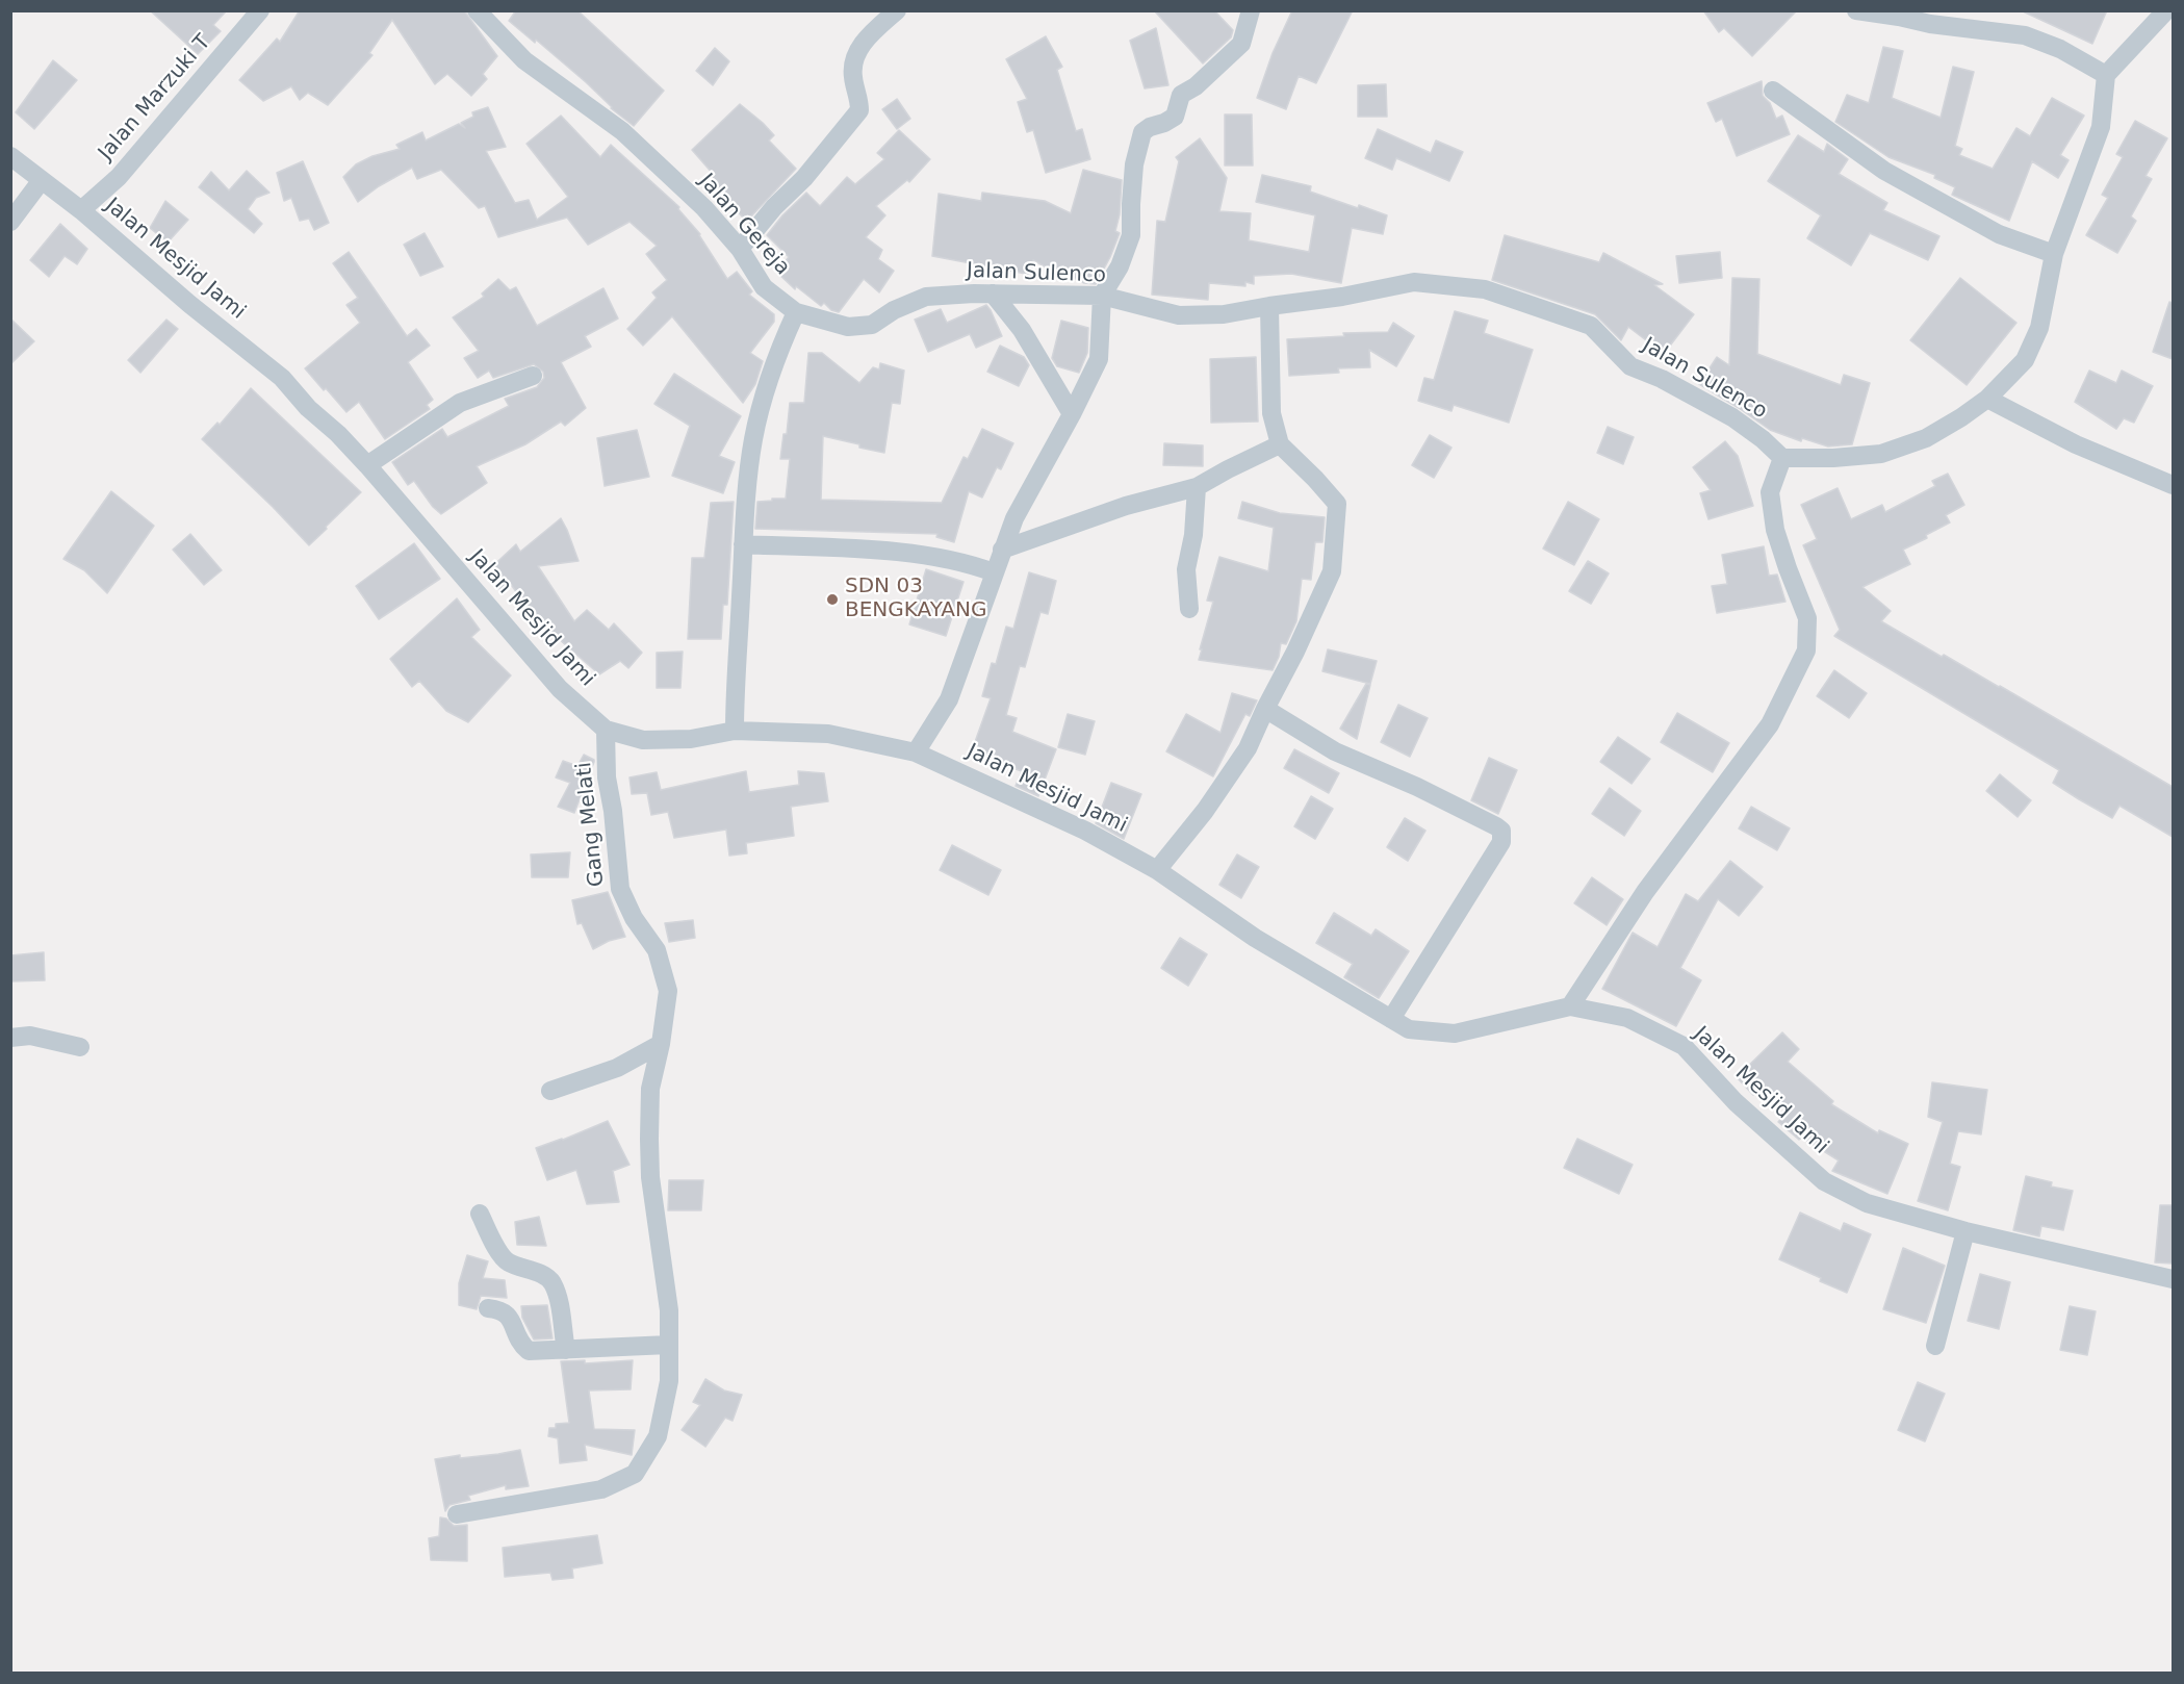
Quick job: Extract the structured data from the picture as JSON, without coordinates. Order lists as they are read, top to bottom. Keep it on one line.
{"streets":{"street":["Jalan Marzuki T","Jalan Gereja","Jalan Mesjid Jami","Jalan Sulenco","Gang Melati"]},"crossings":[["Jalan Marzuki T","Jalan Mesjid Jami"],["Jalan Gereja","Jalan Sulenco"],["Jalan Mesjid Jami","Gang Melati"]],"places":["SDN 03 BENGKAYANG"]}
